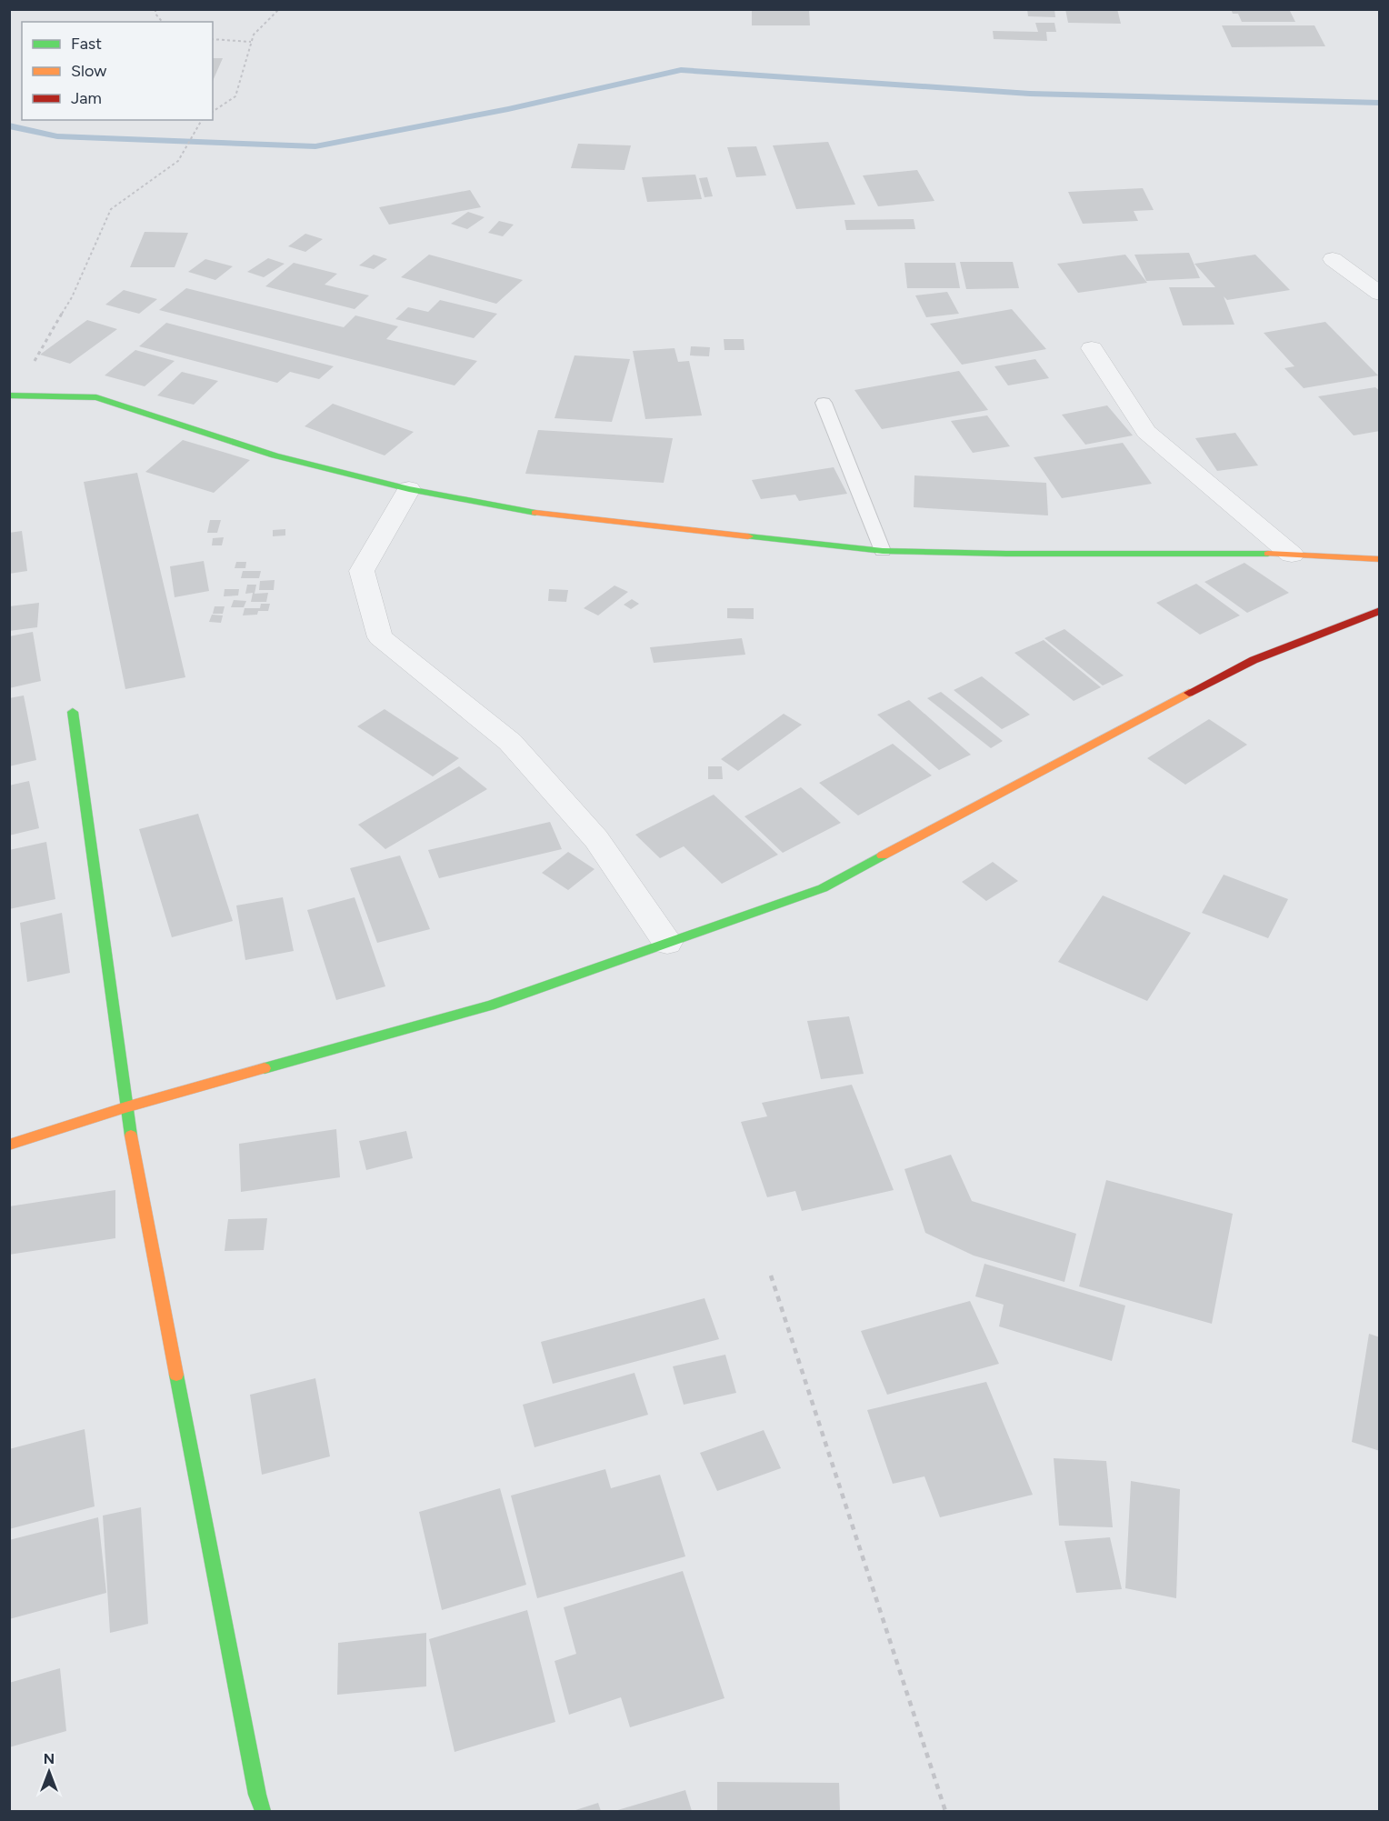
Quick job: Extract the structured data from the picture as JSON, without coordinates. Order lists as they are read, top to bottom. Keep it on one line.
{"legend":["Fast","Slow","Jam"],"north":"top"}
